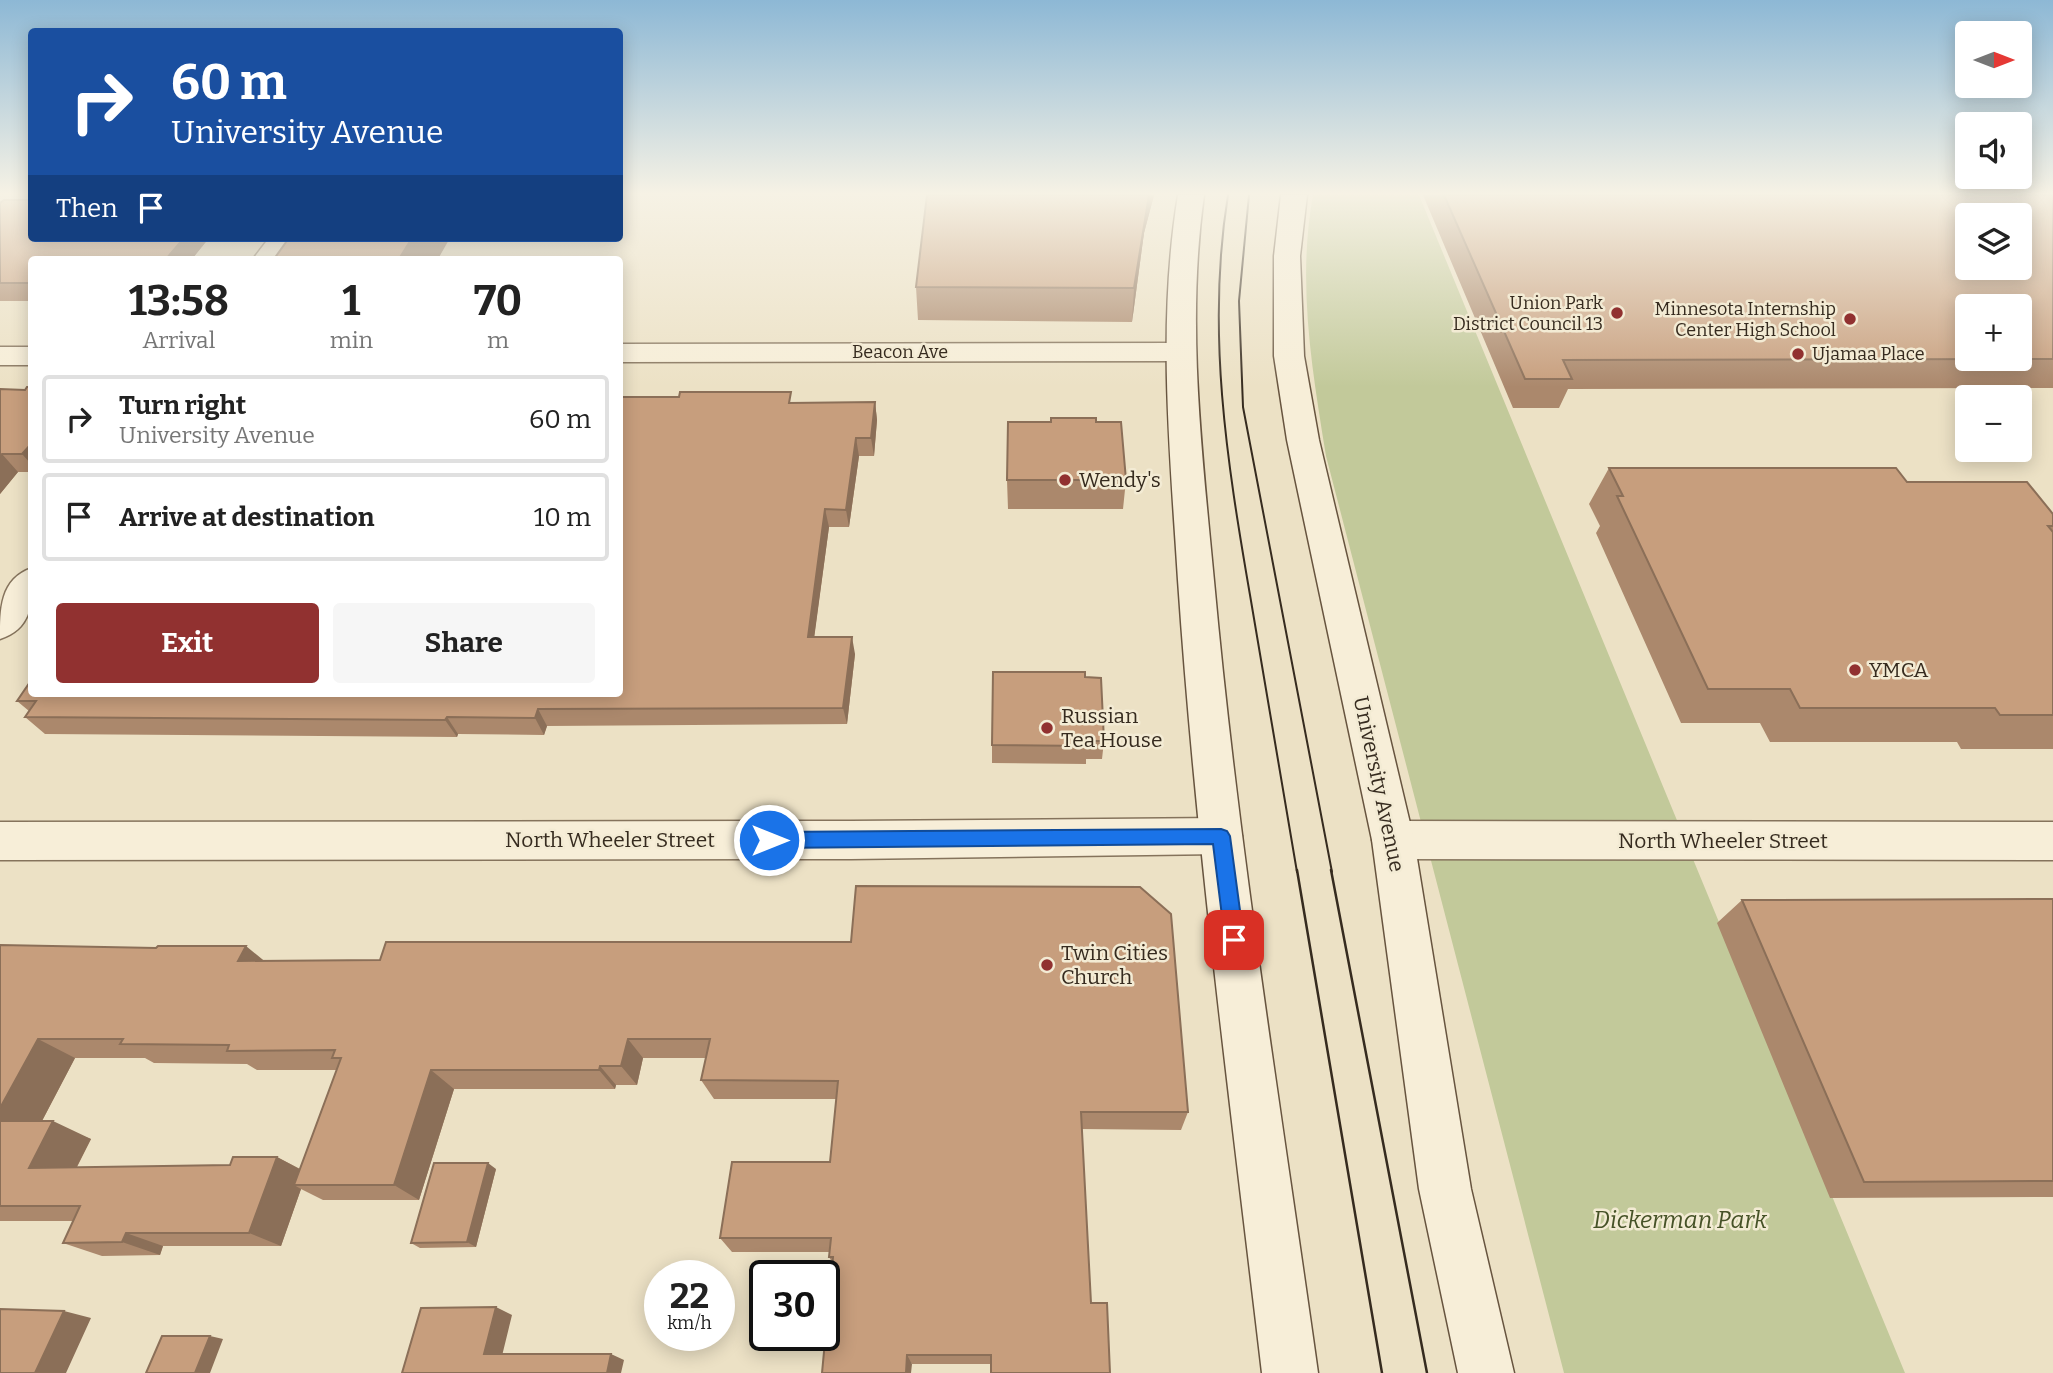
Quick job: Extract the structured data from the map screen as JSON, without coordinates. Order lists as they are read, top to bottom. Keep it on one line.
{"streets":{"main road":["Beacon Ave","University Avenue","North Wheeler Street"]},"crossings":[["University Avenue","North Wheeler Street"]],"parks":["Dickerman Park"],"places":["Union Park District Council 13","Minnesota Internship Center High School","Ujamaa Place","Wendy's","YMCA","Russian Tea House","Twin Cities Church"],"north":"right","page":{"map_buttons":["+","−"],"turn":["60 m","University Avenue"],"then":"Then","eta":["13:58","Arrival","1","min","70","m"],"list":[{"name":"Turn right","note":"University Avenue","value":"60 m"},{"name":"Arrive at destination","value":"10 m"}],"buttons":["Exit","Share"],"speed":"22 km/h","limit":"30"}}
